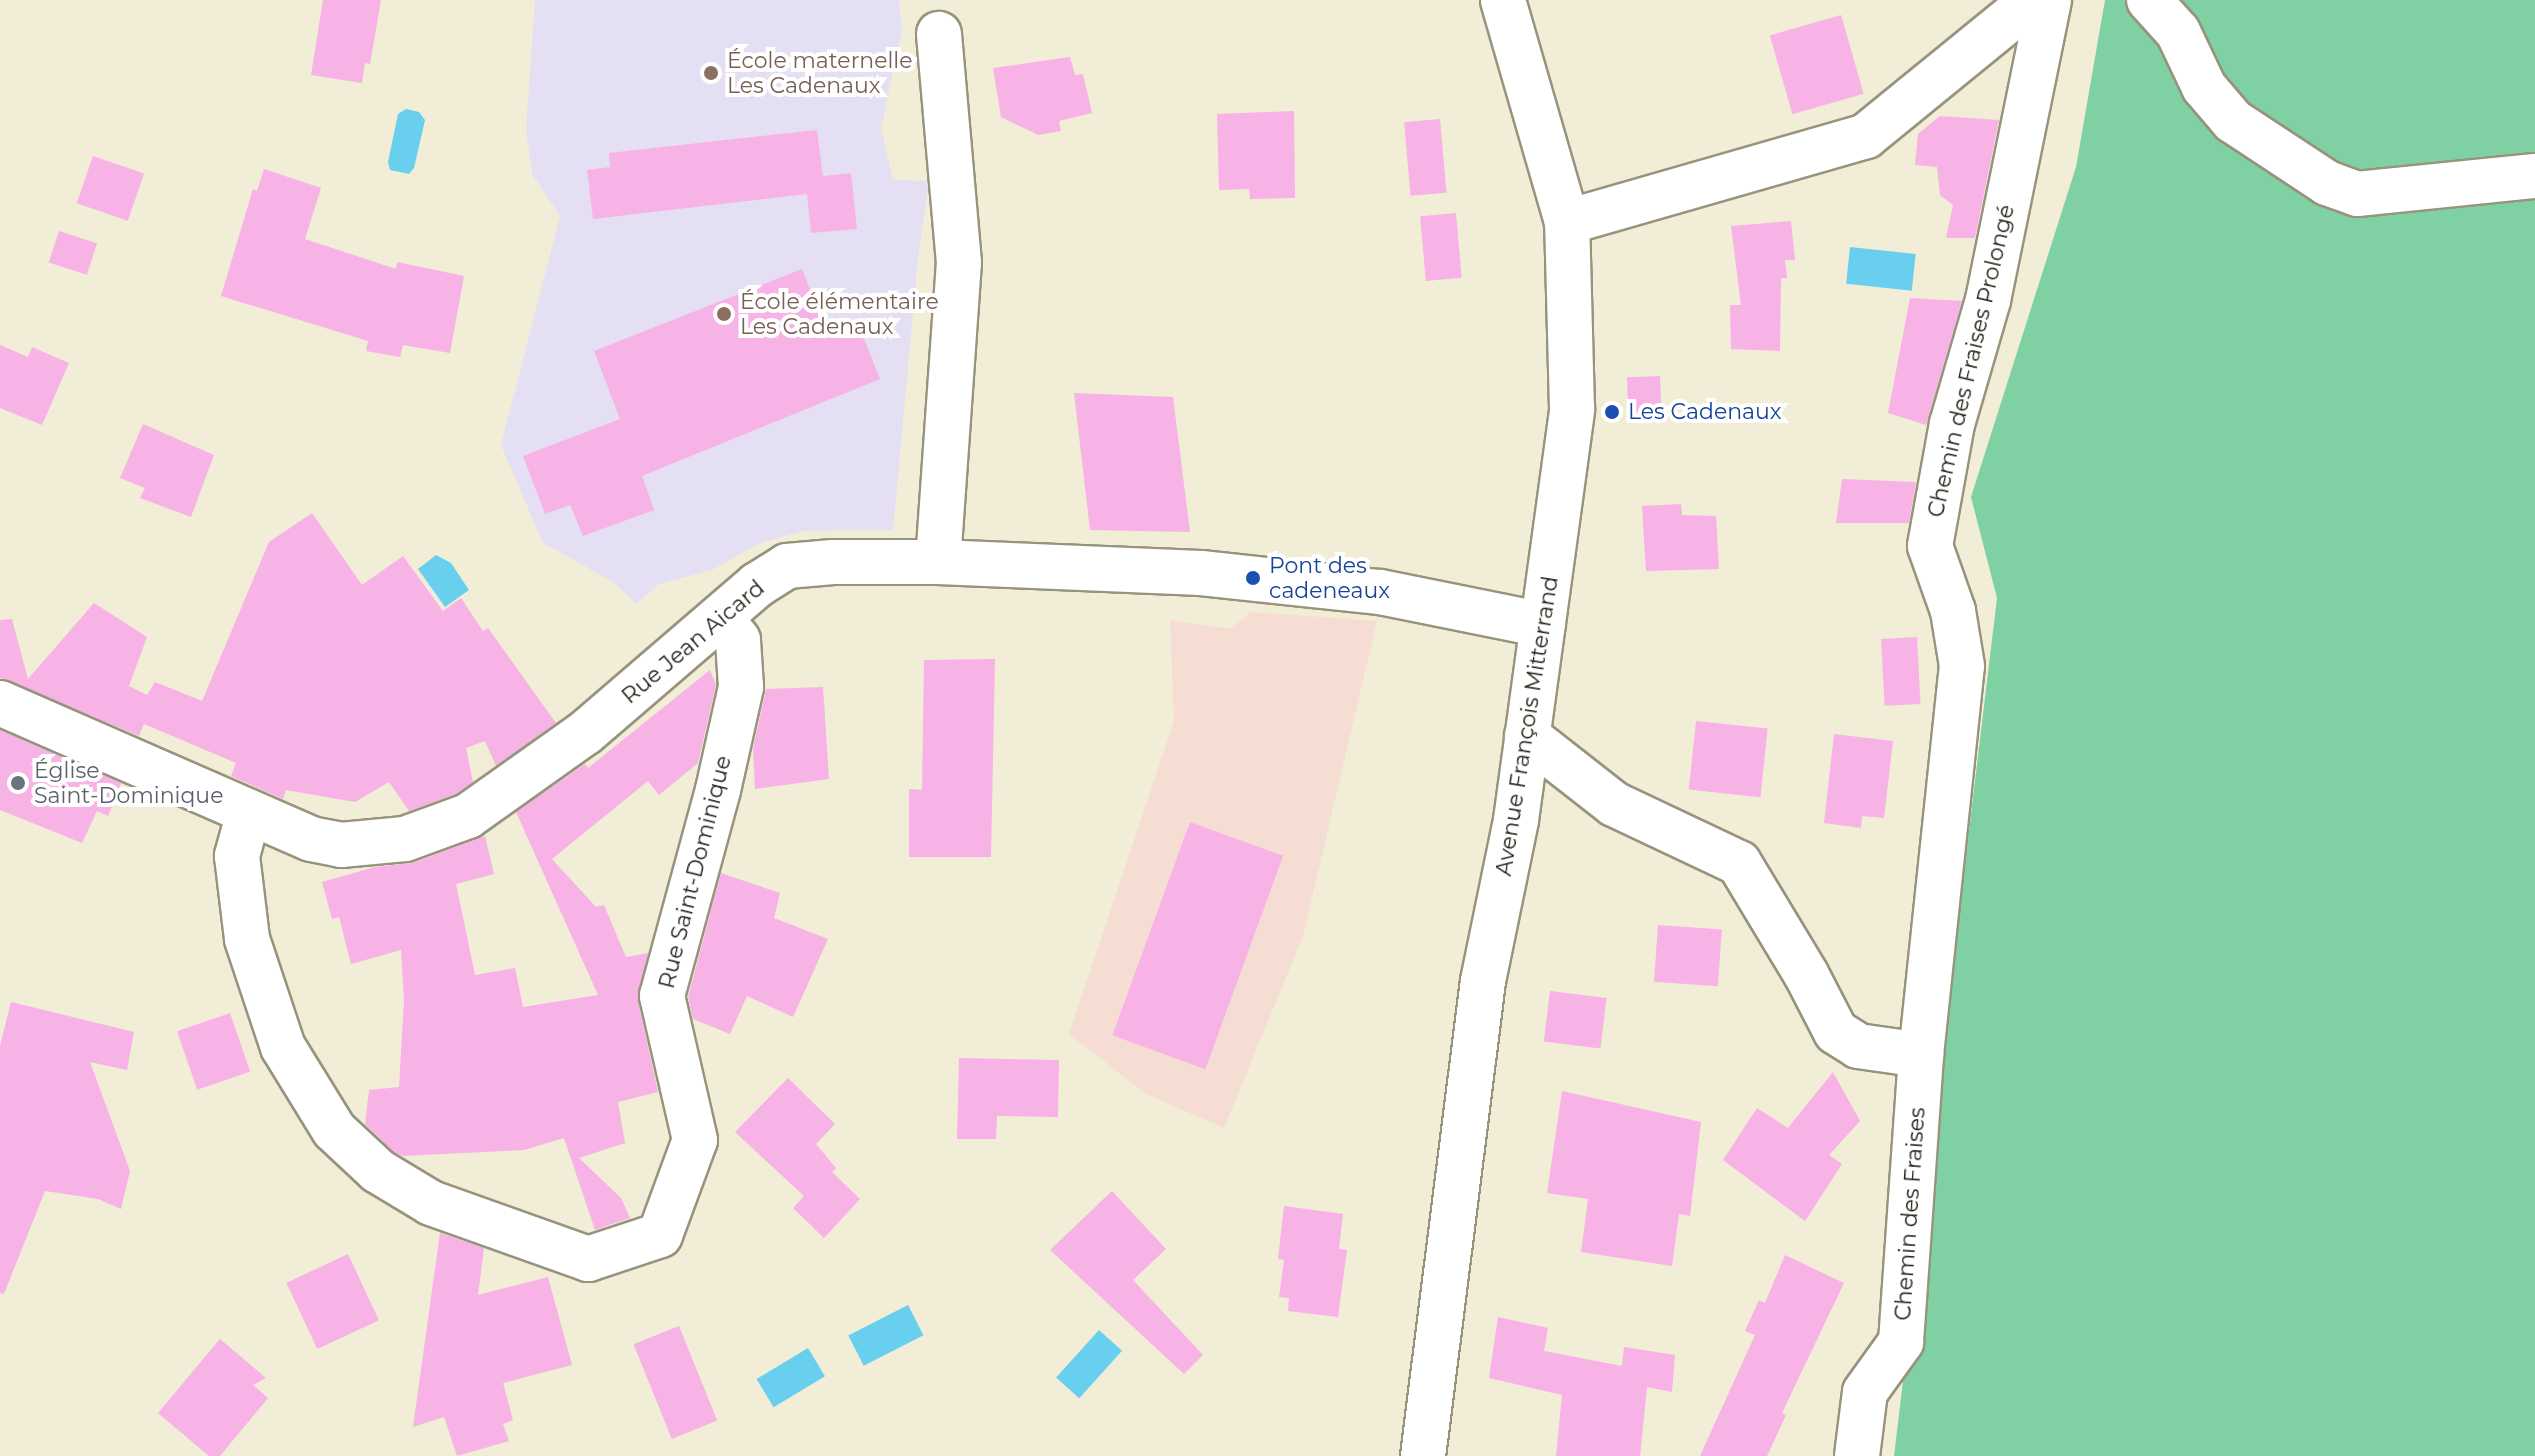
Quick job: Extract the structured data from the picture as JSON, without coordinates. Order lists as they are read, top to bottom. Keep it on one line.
{"streets":{"street":["Chemin des Fraises Prolongé","Rue Jean Aicard","Avenue François Mitterrand","Rue Saint-Dominique","Chemin des Fraises"]},"crossings":[["Chemin des Fraises Prolongé","Chemin des Fraises"],["Rue Jean Aicard","Avenue François Mitterrand"],["Rue Jean Aicard","Rue Saint-Dominique"]],"places":["École maternelle Les Cadenaux","École élémentaire Les Cadenaux","Les Cadenaux","Pont des cadeneaux","Église Saint-Dominique"]}
